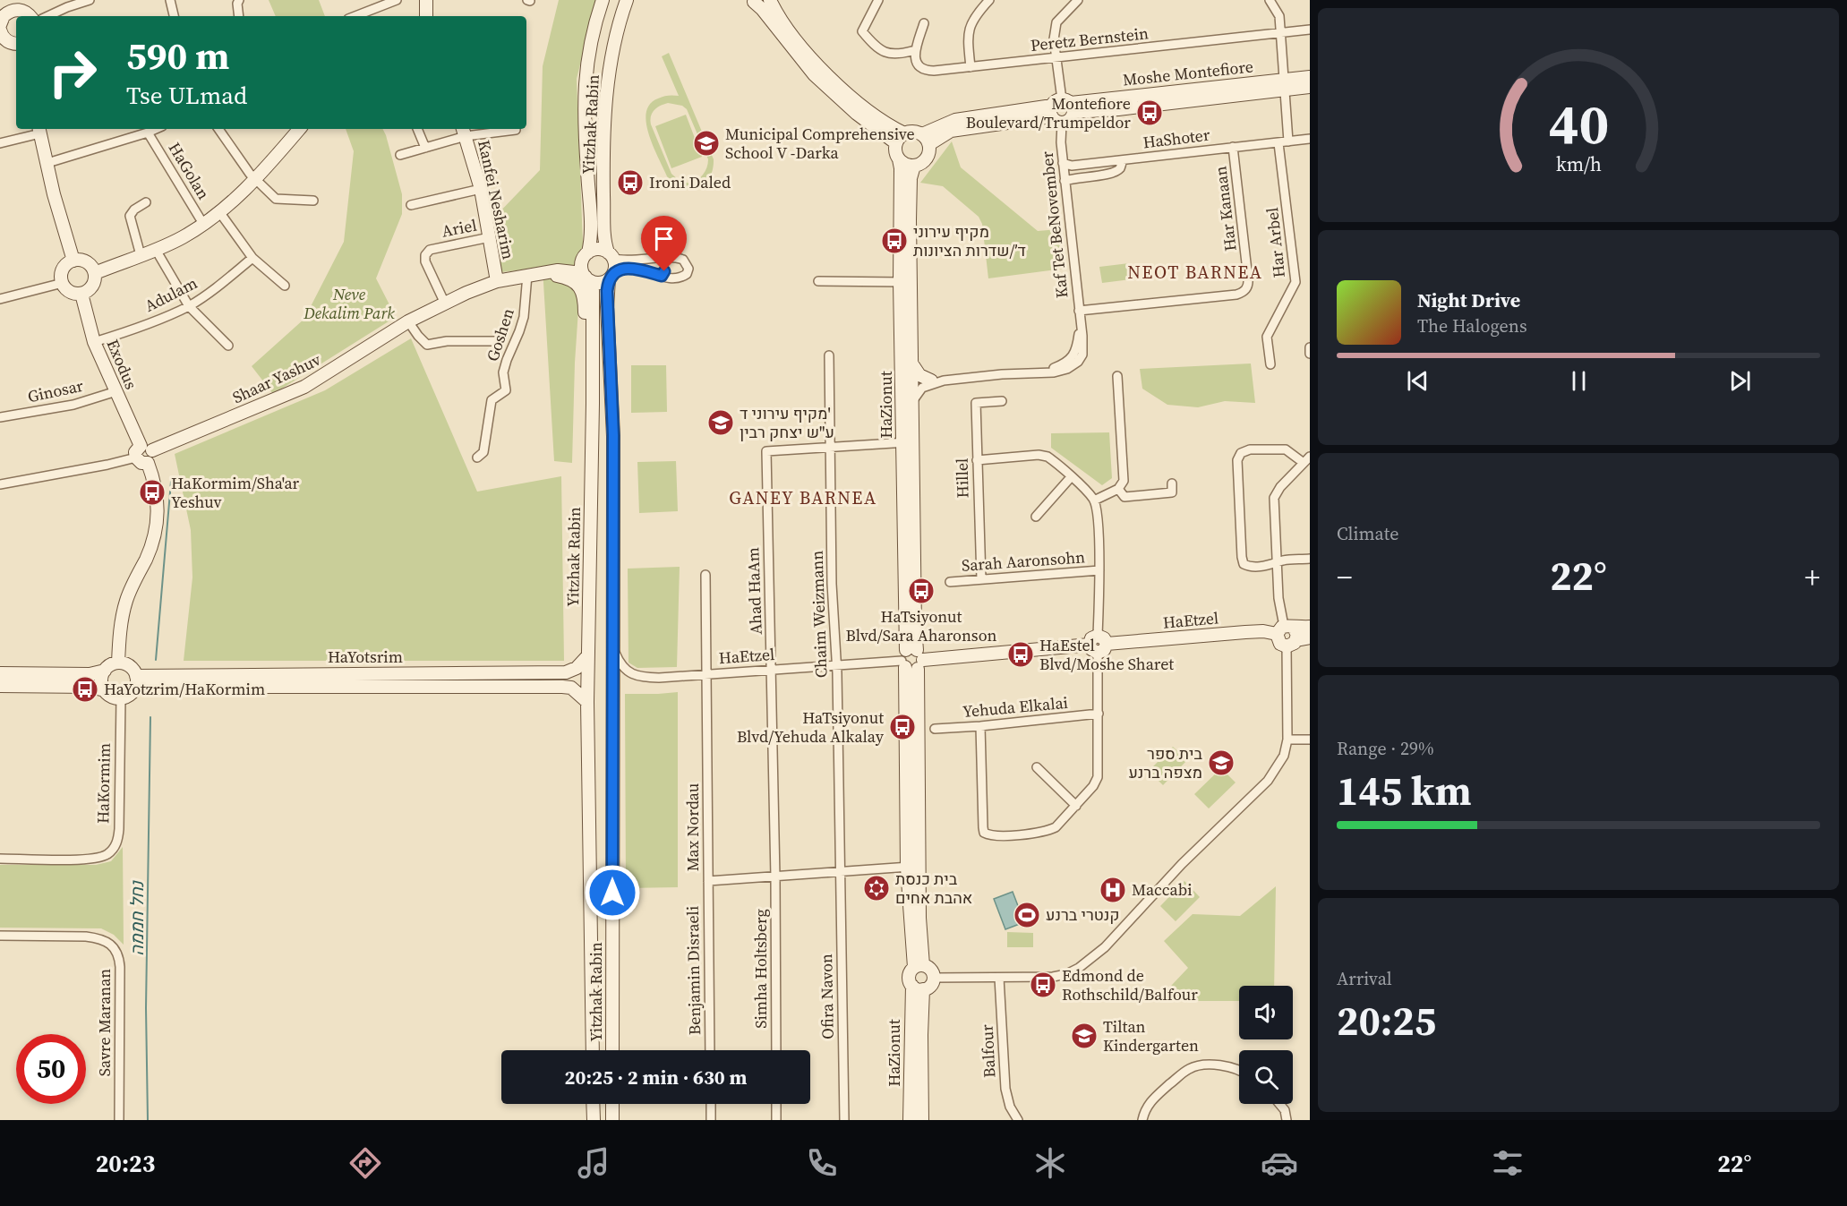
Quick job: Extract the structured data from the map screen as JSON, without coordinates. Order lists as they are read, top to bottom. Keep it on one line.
{"streets":{"street":["Peretz Bernstein","Moshe Montefiore","Yitzhak Rabin","HaShoter","HaGolan","Kanfei Nesharim","Har Kanaan","Kaf Tet BeNovember","Ariel","Har Arbel","Adulam","Goshen","Exodus","Shaar Yashuv","Ginosar","HaZionut","Hillel","Sarah Aaronsohn","Ahad HaAm","Chaim Weizmann","HaEtzel","HaYotsrim","Yehuda Elkalai","HaKormim","Max Nordau","Simha Holtsberg","Benjamin Disraeli","Ofira Navon","Savre Maranan","Balfour"]},"crossings":[["Peretz Bernstein","Kaf Tet BeNovember"],["Moshe Montefiore","Kaf Tet BeNovember"],["Moshe Montefiore","HaZionut"],["Yitzhak Rabin","Shaar Yashuv"],["Yitzhak Rabin","HaEtzel"],["Yitzhak Rabin","HaYotsrim"],["HaShoter","Har Kanaan"],["HaShoter","Kaf Tet BeNovember"],["HaShoter","Har Arbel"],["Kanfei Nesharim","Ariel"],["Kanfei Nesharim","Shaar Yashuv"],["Har Kanaan","Kaf Tet BeNovember"],["Kaf Tet BeNovember","HaZionut"],["Ariel","Shaar Yashuv"],["Adulam","Exodus"],["Goshen","Shaar Yashuv"],["Exodus","Shaar Yashuv"],["Exodus","Ginosar"],["HaZionut","Ahad HaAm"],["HaZionut","HaEtzel"],["HaZionut","Max Nordau"],["Hillel","Sarah Aaronsohn"],["Ahad HaAm","Chaim Weizmann"],["Ahad HaAm","HaEtzel"],["Ahad HaAm","Max Nordau"],["Ahad HaAm","Simha Holtsberg"],["Chaim Weizmann","HaEtzel"],["Chaim Weizmann","Max Nordau"],["Chaim Weizmann","Ofira Navon"],["HaEtzel","Max Nordau"],["HaYotsrim","HaKormim"],["Max Nordau","Simha Holtsberg"],["Max Nordau","Benjamin Disraeli"],["Max Nordau","Ofira Navon"]],"districts":["NEOT BARNEA","GANEY BARNEA"],"water":["נחל חממה"],"parks":["Neve Dekalim Park"],"places":{"bus stop":["Montefiore Boulevard/Trumpeldor","Ironi Daled","מקיף עירוני ד׳/שדרות הציונות","HaKormim/Sha'ar Yeshuv","HaTsiyonut Blvd/Sara Aharonson","HaEstel Blvd/Moshe Sharet","HaYotzrim/HaKormim","HaTsiyonut Blvd/Yehuda Alkalay","Edmond de Rothschild/Balfour"],"school or university":["Municipal Comprehensive School V -Darka","מקיף עירוני ד' ע\"ש יצחק רבין","בית ספר מצפה ברנע","Tiltan Kindergarten"],"synagogue":["בית כנסת אהבת אחים"],"hospital":["Maccabi"],"sports":["קנטרי ברנע"]},"page":{"turn":["590 m","Tse ULmad"],"song":["Night Drive","The Halogens"],"tile":["Climate",["Range · 29%","145 km"],["Arrival","20:25"]],"heat":["−","22°","+"],"limit":"50","trip":"20:25 · 2 min · 630 m","tabs":["20:23","22°"],"gauge":["40","km/h"]}}
